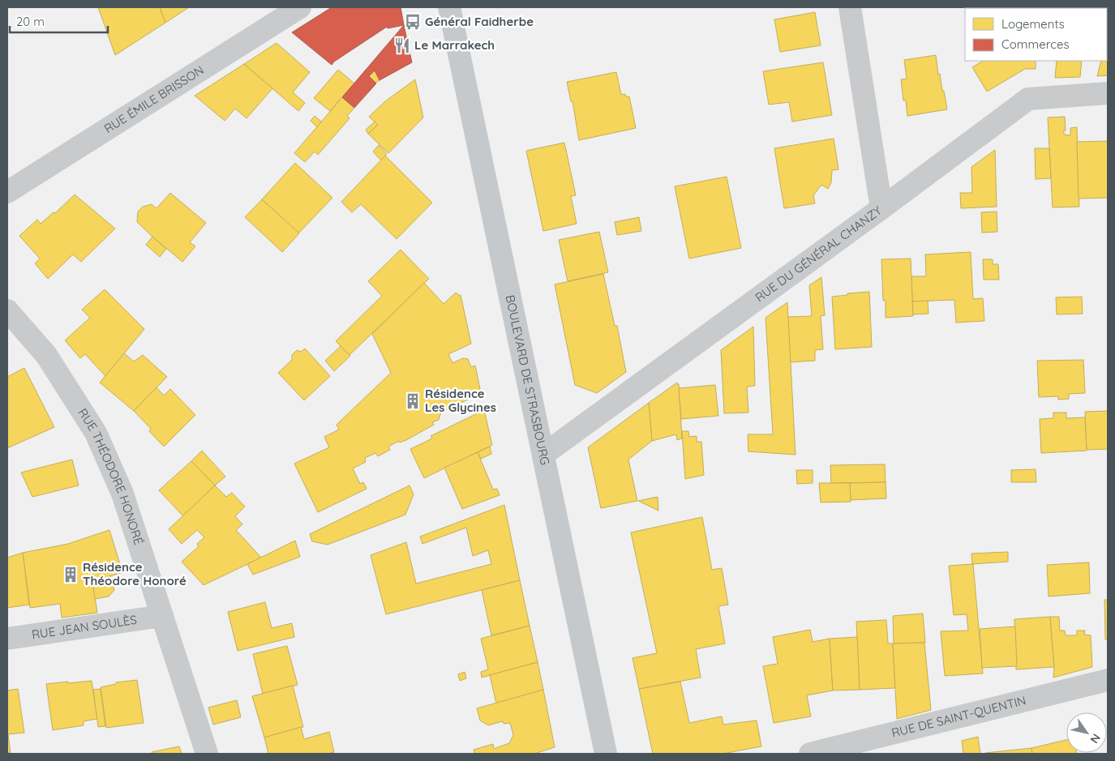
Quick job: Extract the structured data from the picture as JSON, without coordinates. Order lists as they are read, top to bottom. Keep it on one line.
{"streets":{"main road":["BOULEVARD DE STRASBOURG"],"street":["RUE ÉMILE BRISSON","RUE DU GÉNÉRAL CHANZY","RUE THÉODORE HONORÉ","RUE JEAN SOULÈS","RUE DE SAINT-QUENTIN"]},"crossings":[["RUE DU GÉNÉRAL CHANZY","BOULEVARD DE STRASBOURG"],["RUE THÉODORE HONORÉ","RUE JEAN SOULÈS"]],"places":{"bus stop":["Général Faidherbe"],"restaurant":["Le Marrakech"],"building":["Résidence Les Glycines","Résidence Théodore Honoré"]},"legend":["Logements","Commerces"],"scale_bar":"20 m","north":"bottom right"}
